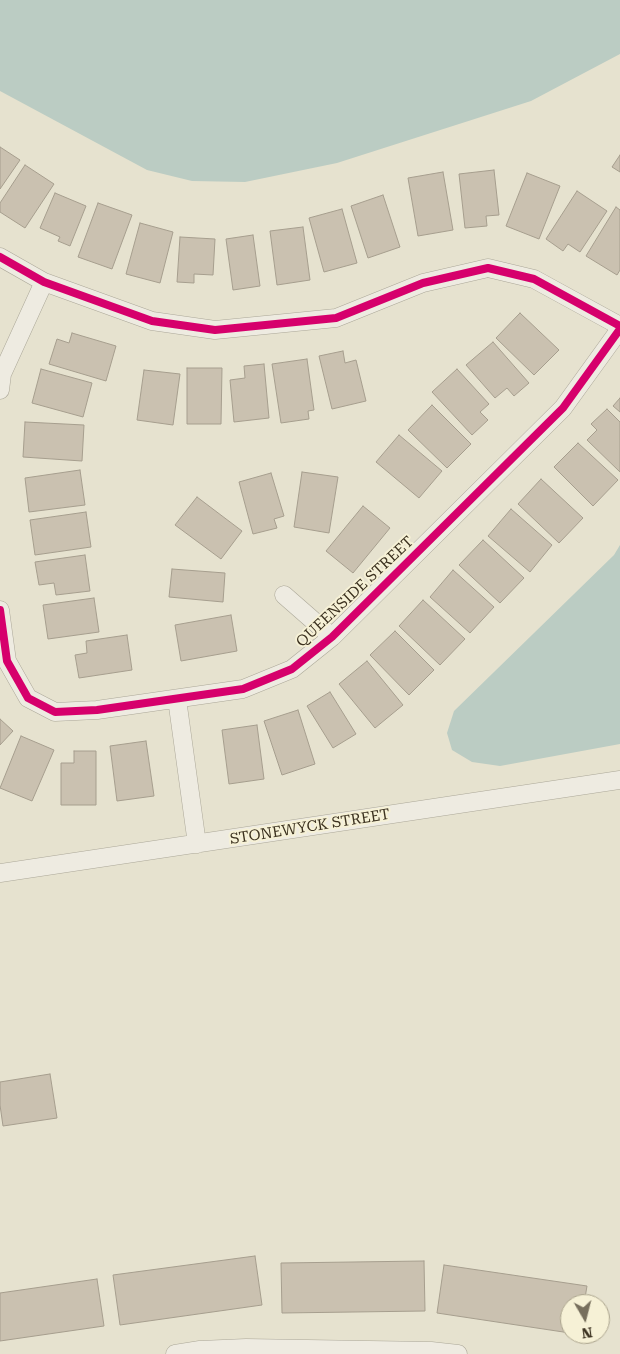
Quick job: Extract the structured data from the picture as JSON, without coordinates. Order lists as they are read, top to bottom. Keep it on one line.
{"streets":{"street":["QUEENSIDE STREET","STONEWYCK STREET"]},"north":"bottom"}
